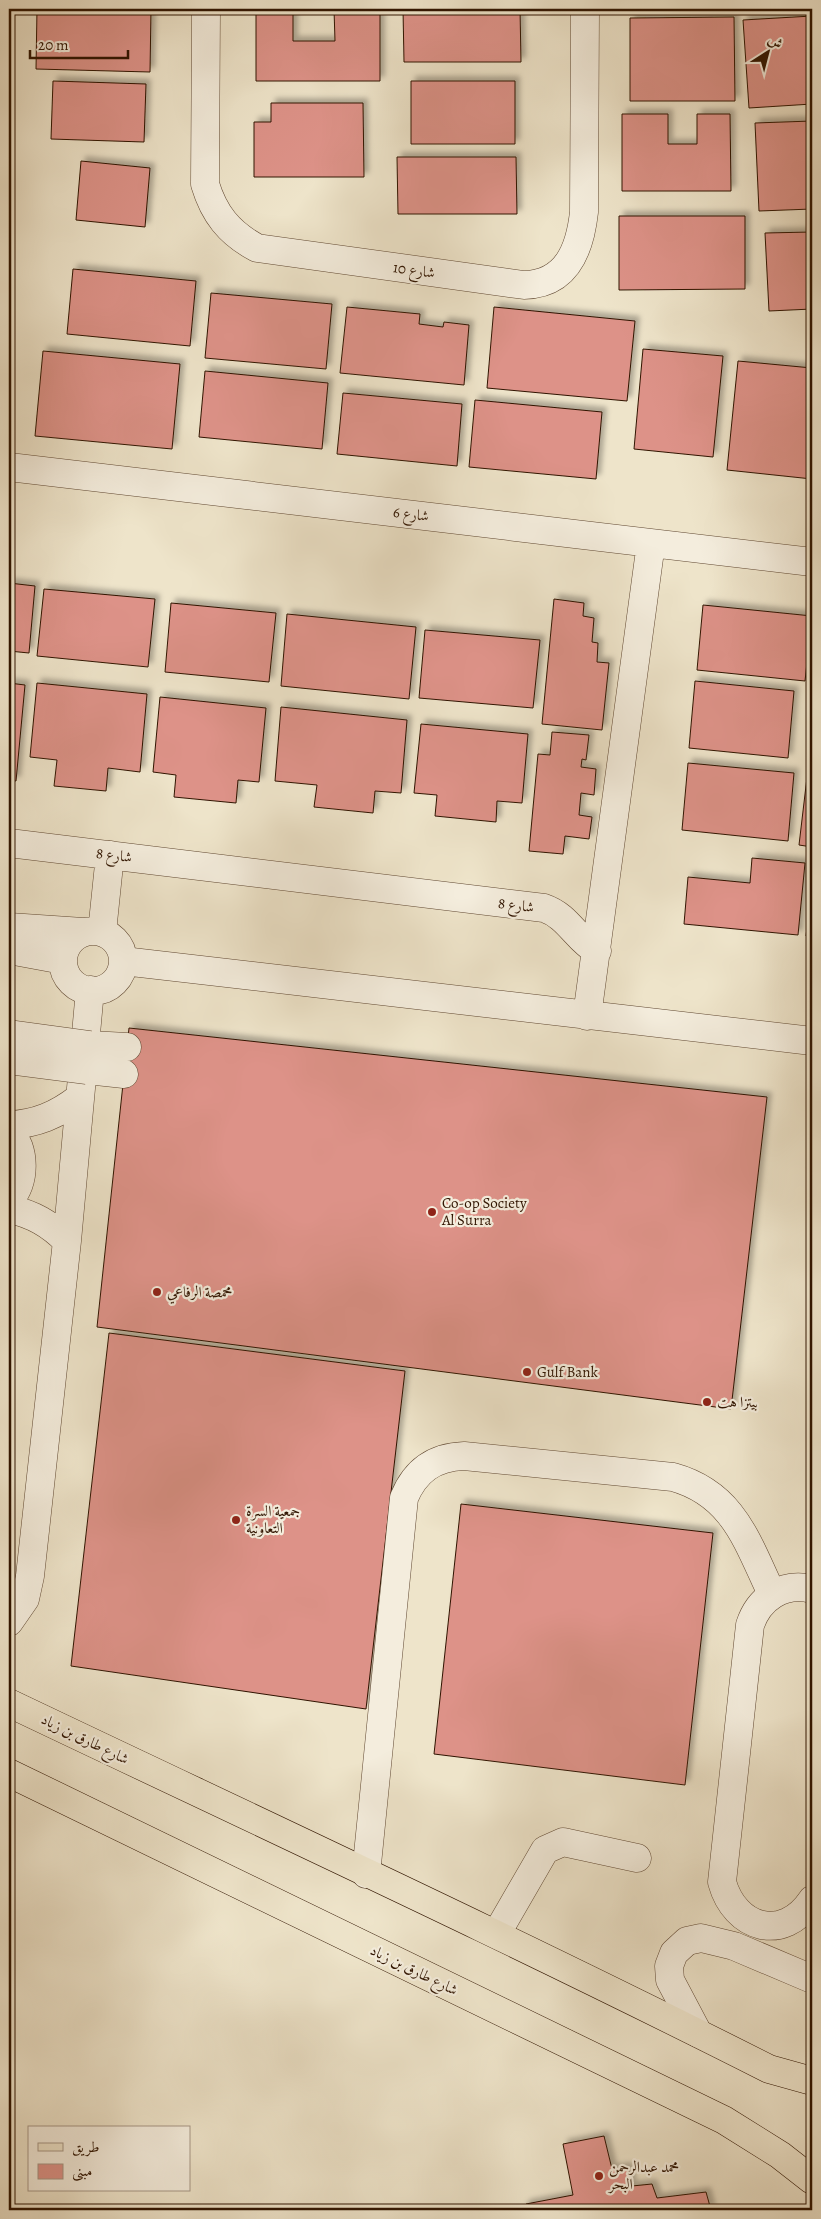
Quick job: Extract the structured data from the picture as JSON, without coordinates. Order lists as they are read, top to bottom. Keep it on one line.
{"streets":{"main road":["شارع طارق بن زياد"],"street":["شارع 10","شارع 6","شارع 8"]},"places":["Co-op Society Al Surra","محمصة الرفاعي","Gulf Bank","بيتزا هت","جمعية السرة التعاونية","محمد عبدالرحمن البحر"],"legend":["طريق","مبنى"],"scale_bar":"20 m","north":"top right"}
